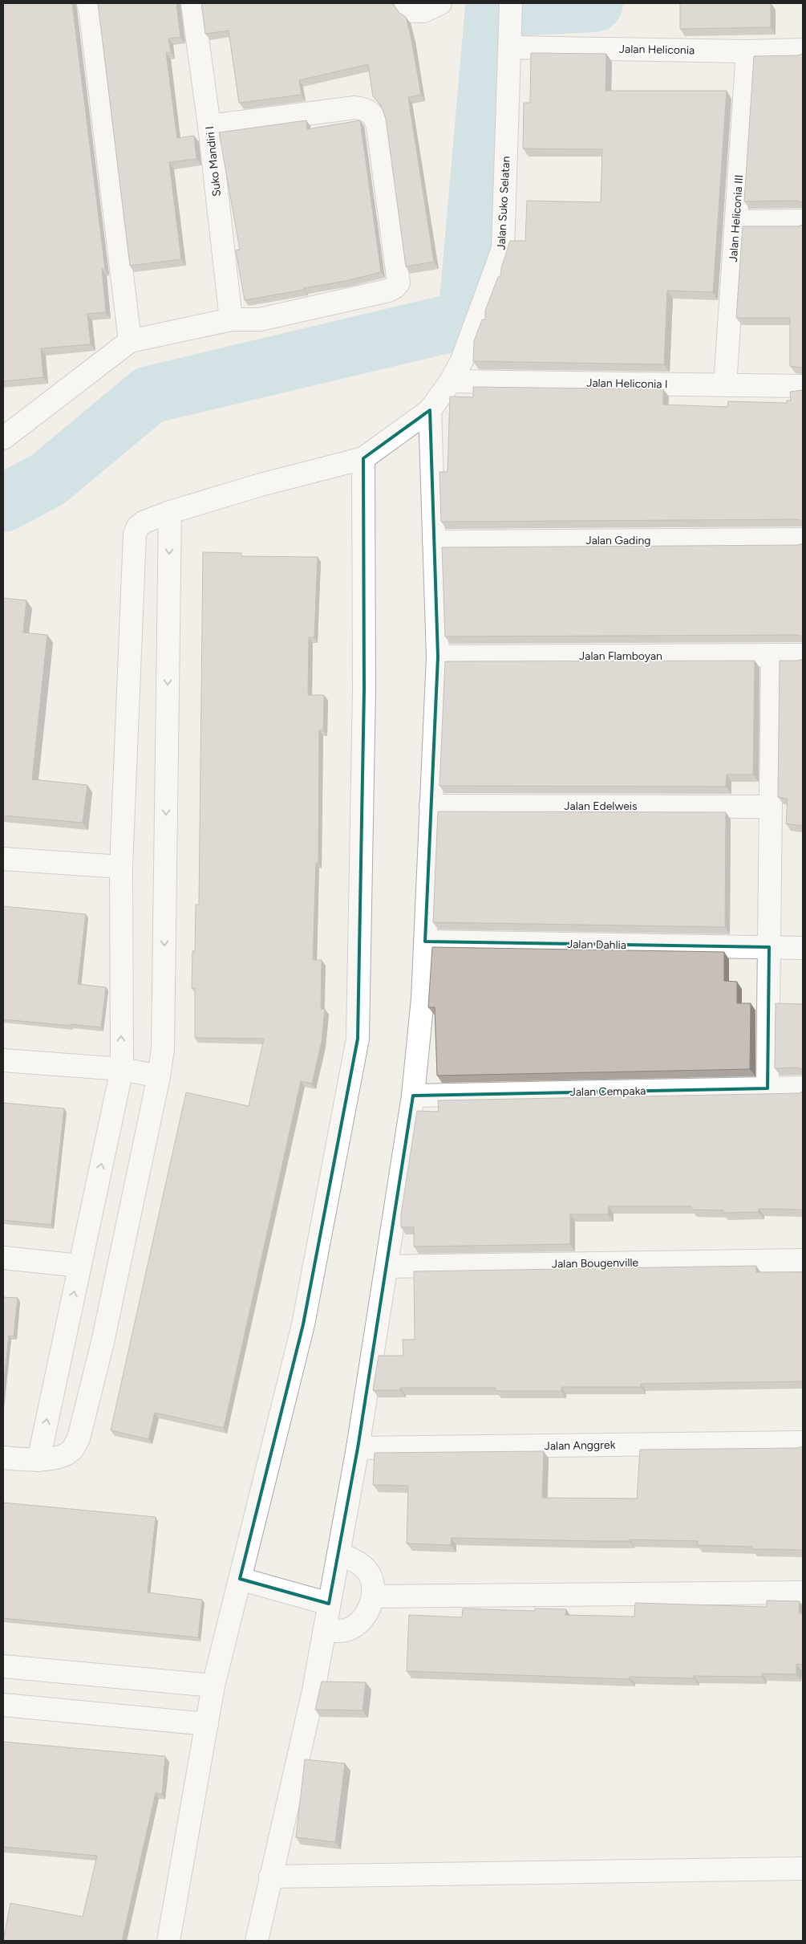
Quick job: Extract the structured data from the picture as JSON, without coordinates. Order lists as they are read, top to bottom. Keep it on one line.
{"streets":{"street":["Jalan Heliconia","Suko Mandiri I","Jalan Suko Selatan","Jalan Heliconia III","Jalan Heliconia I","Jalan Gading","Jalan Flamboyan","Jalan Edelweis","Jalan Dahlia","Jalan Cempaka","Jalan Bougenville","Jalan Anggrek"]},"crossings":[["Jalan Heliconia","Jalan Suko Selatan"],["Jalan Heliconia","Jalan Heliconia III"],["Jalan Suko Selatan","Jalan Heliconia I"],["Jalan Heliconia III","Jalan Heliconia I"]]}
